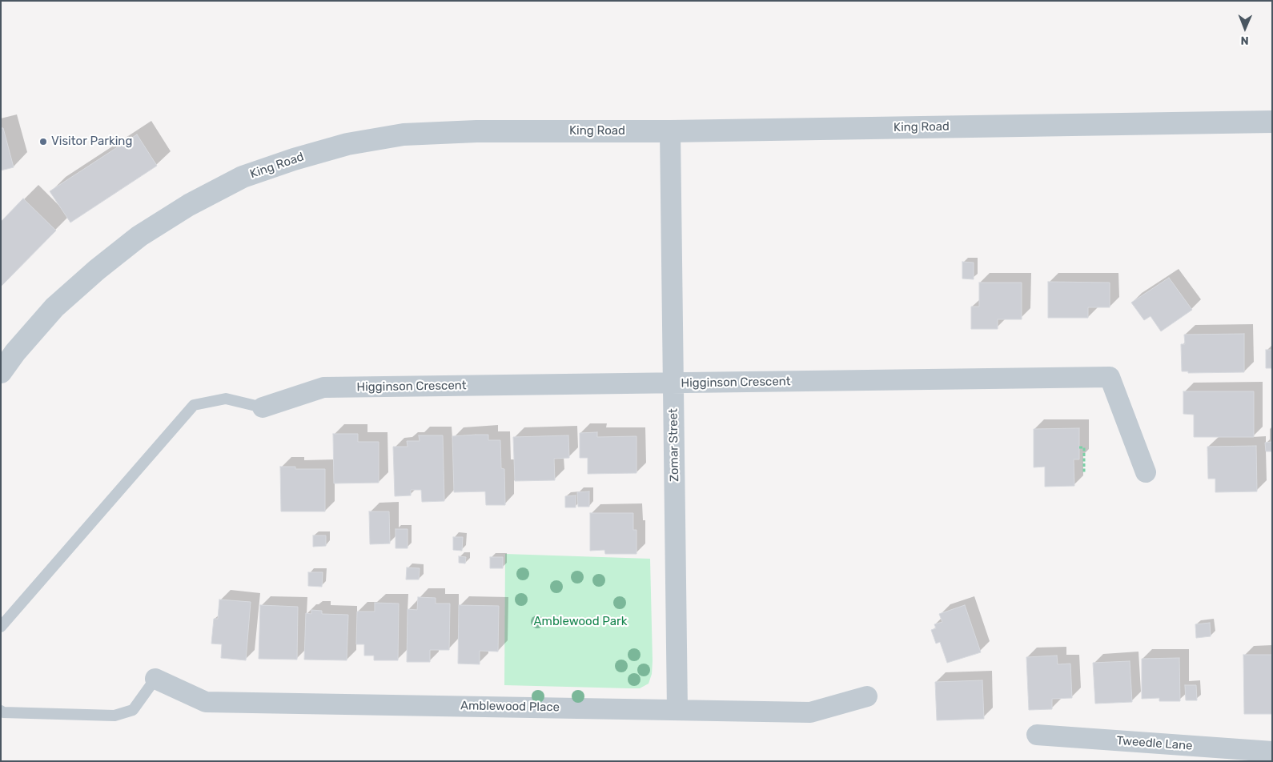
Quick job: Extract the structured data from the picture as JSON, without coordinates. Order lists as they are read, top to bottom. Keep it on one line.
{"streets":{"street":["King Road","Higginson Crescent","Zomar Street","Amblewood Place","Tweedle Lane"]},"crossings":[["King Road","Zomar Street"],["Higginson Crescent","Zomar Street"],["Zomar Street","Amblewood Place"]],"parks":["Amblewood Park"],"places":["Visitor Parking"],"north":"bottom"}
